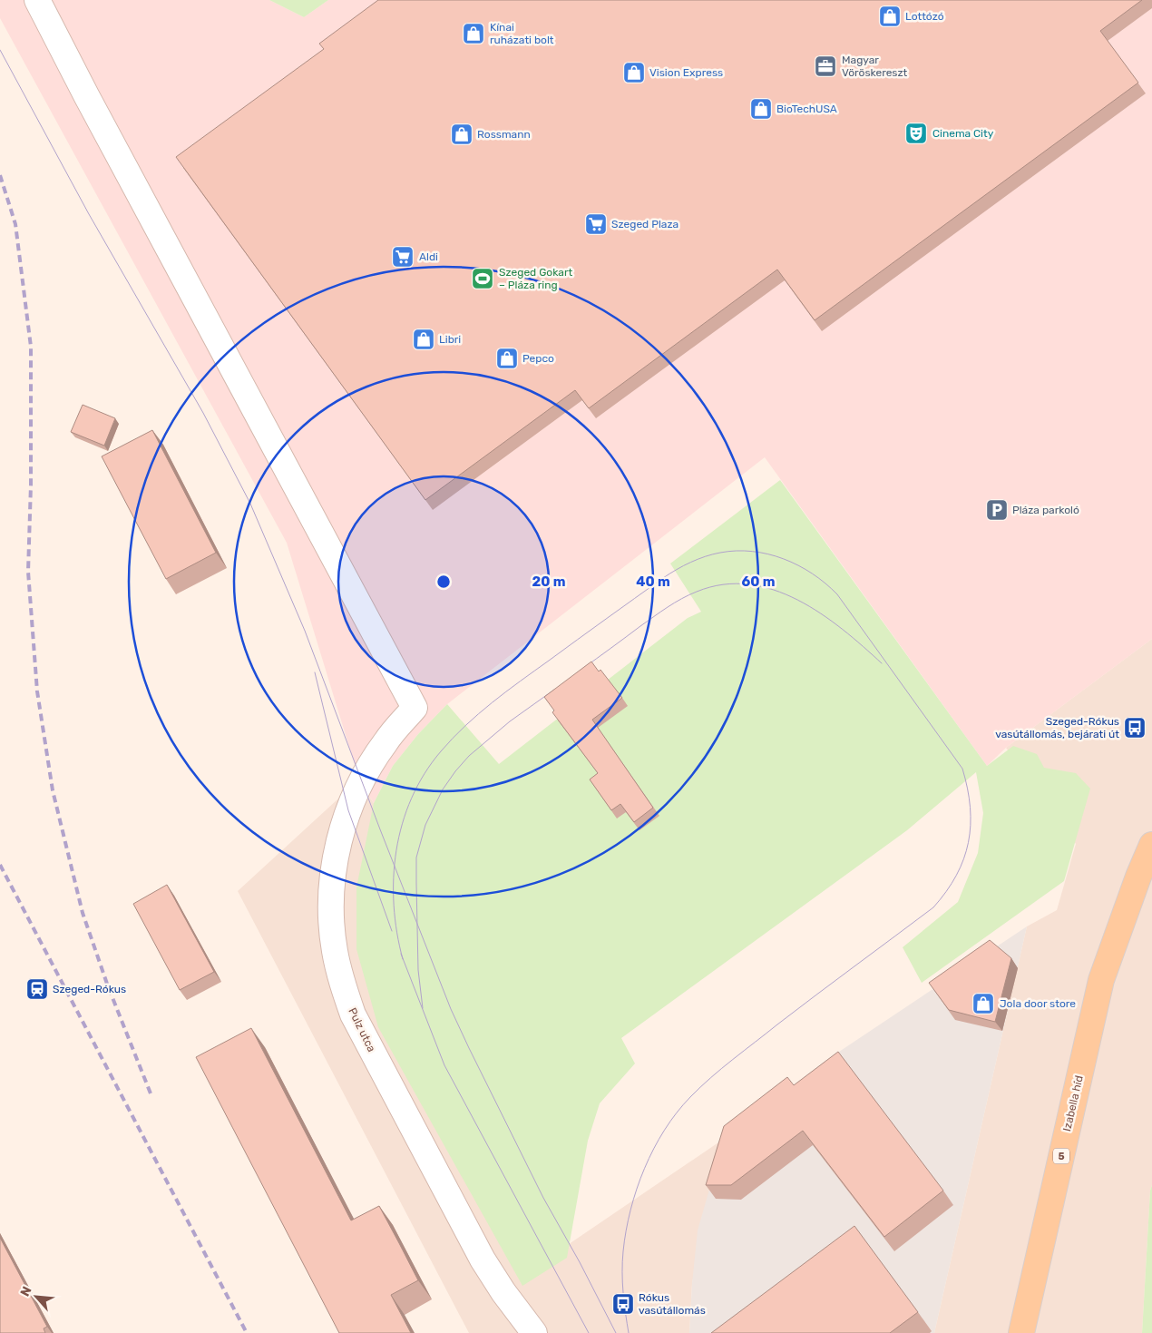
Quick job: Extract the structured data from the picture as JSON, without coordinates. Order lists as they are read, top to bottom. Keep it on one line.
{"streets":{"main road":["Izabella híd","5"],"street":["Pulz utca"]},"places":{"shop":["Lottózó","Kínai ruházati bolt","Vision Express","BioTechUSA","Rossmann","Libri","Pepco","Jola door store"],"office":["Magyar Vöröskereszt"],"theatre":["Cinema City"],"supermarket":["Szeged Plaza","Aldi"],"sports":["Szeged Gokart – Pláza ring"],"parking":["Pláza parkoló"],"bus stop":["Szeged-Rókus vasútállomás, bejárati út","Rókus vasútállomás"],"station":["Szeged-Rókus"]},"north":"top left","rings":["20 m","40 m","60 m"]}
